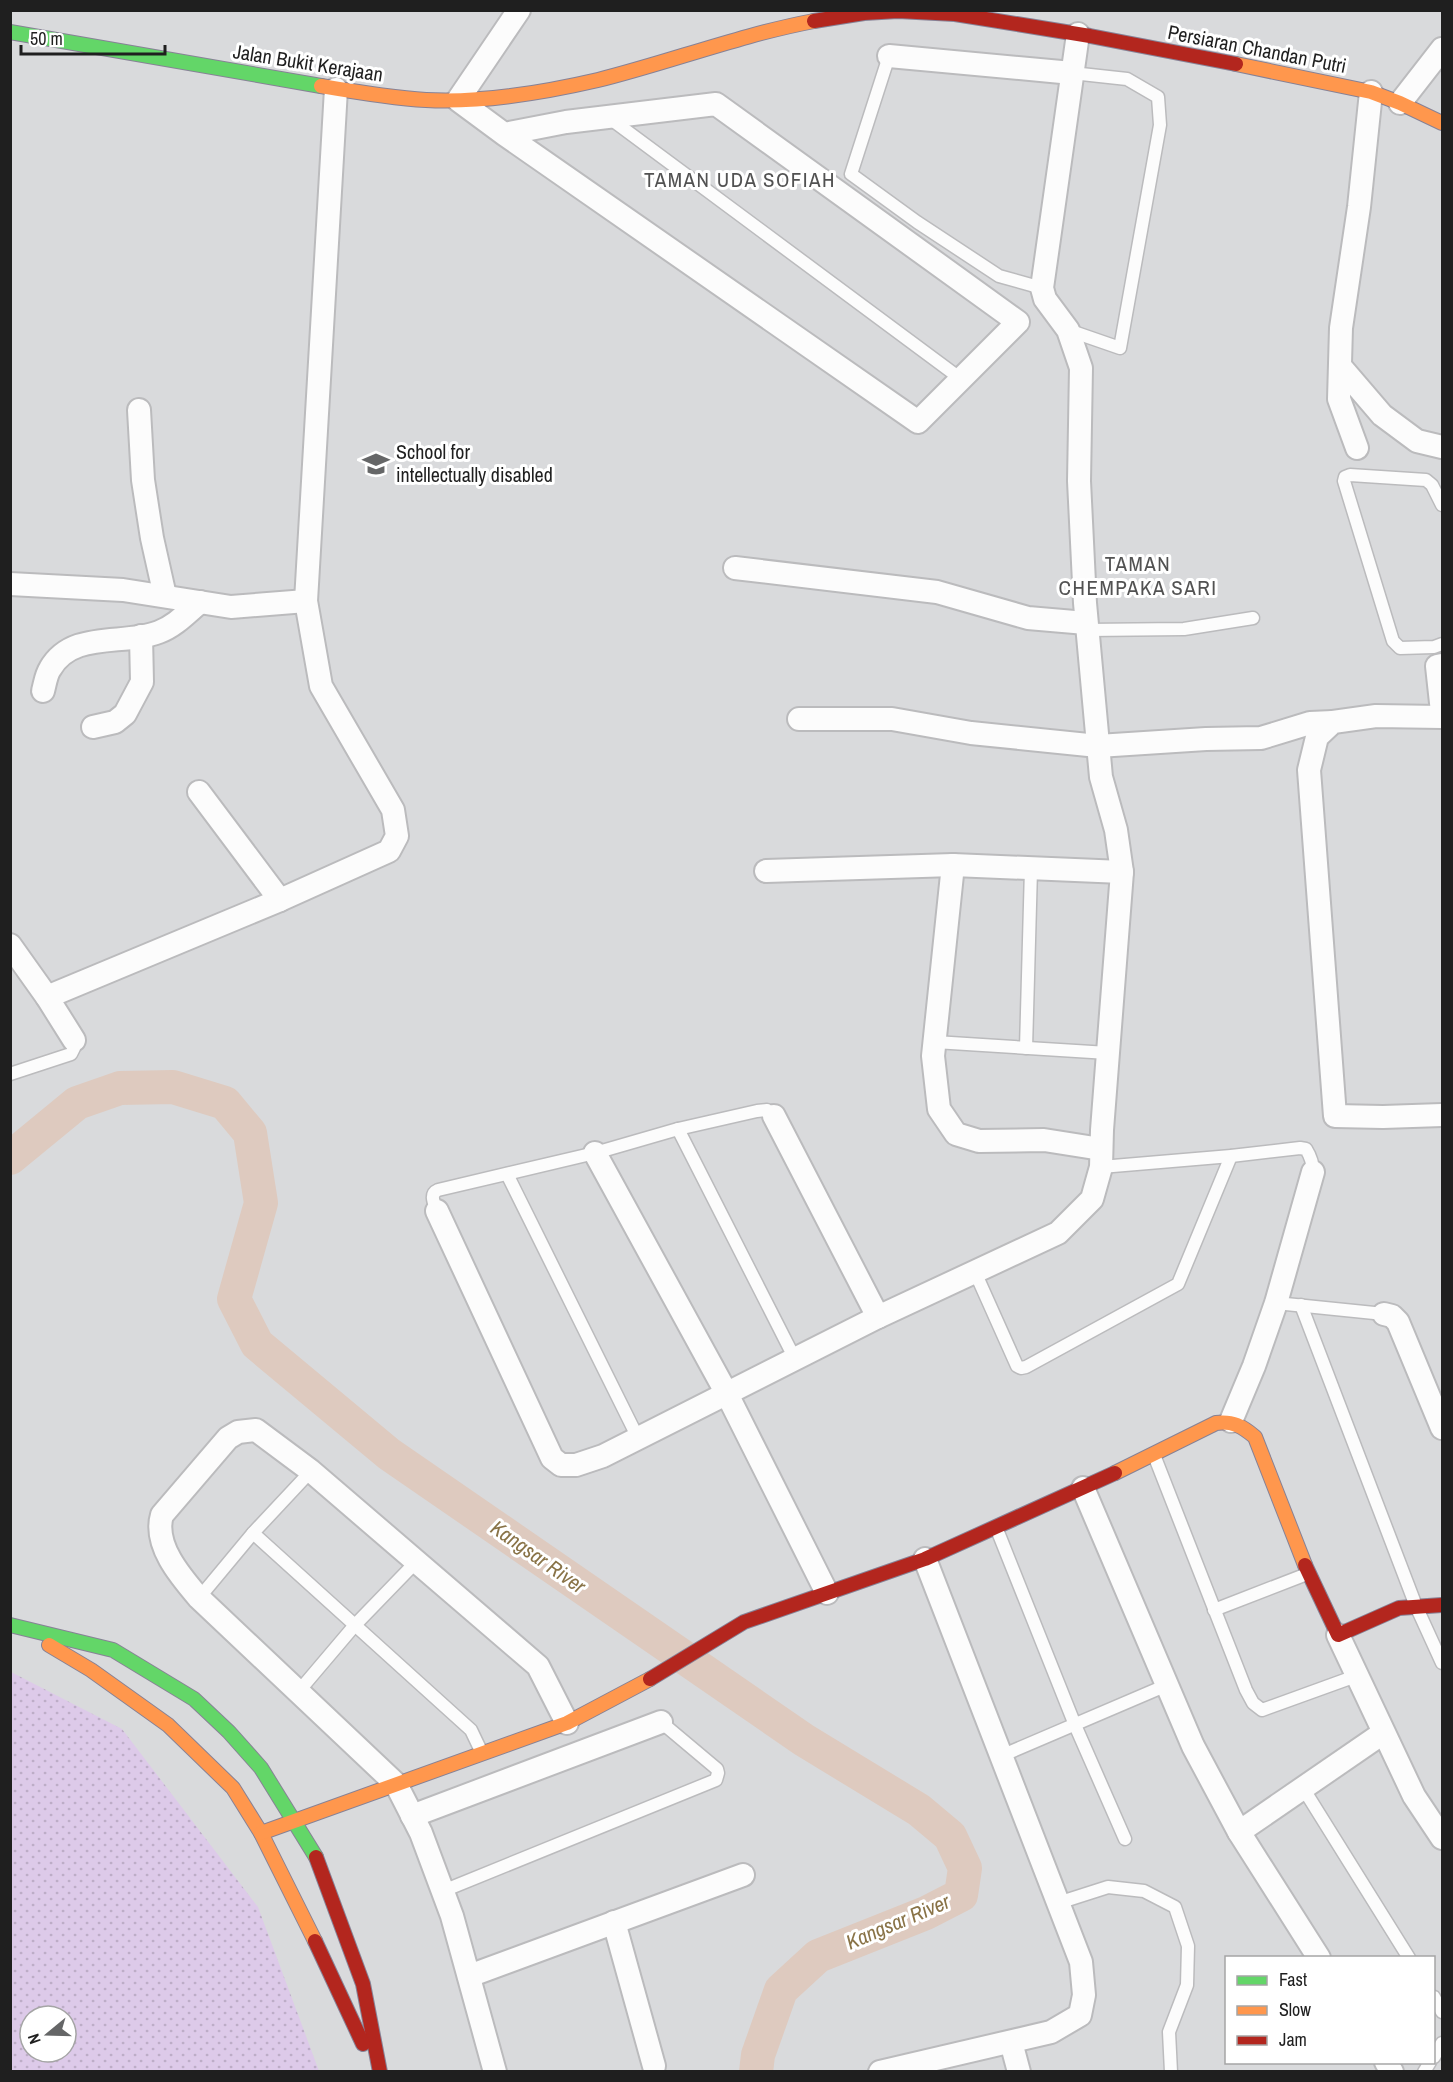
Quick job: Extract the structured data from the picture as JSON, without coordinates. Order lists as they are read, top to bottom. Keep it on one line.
{"streets":{"street":["Persiaran Chandan Putri","Jalan Bukit Kerajaan"]},"crossings":[["Persiaran Chandan Putri","Jalan Bukit Kerajaan"]],"districts":["TAMAN UDA SOFIAH","TAMAN CHEMPAKA SARI"],"water":["Kangsar River"],"places":{"school or university":["School for intellectually disabled"]},"legend":["Fast","Slow","Jam"],"scale_bar":"50 m","north":"left"}
